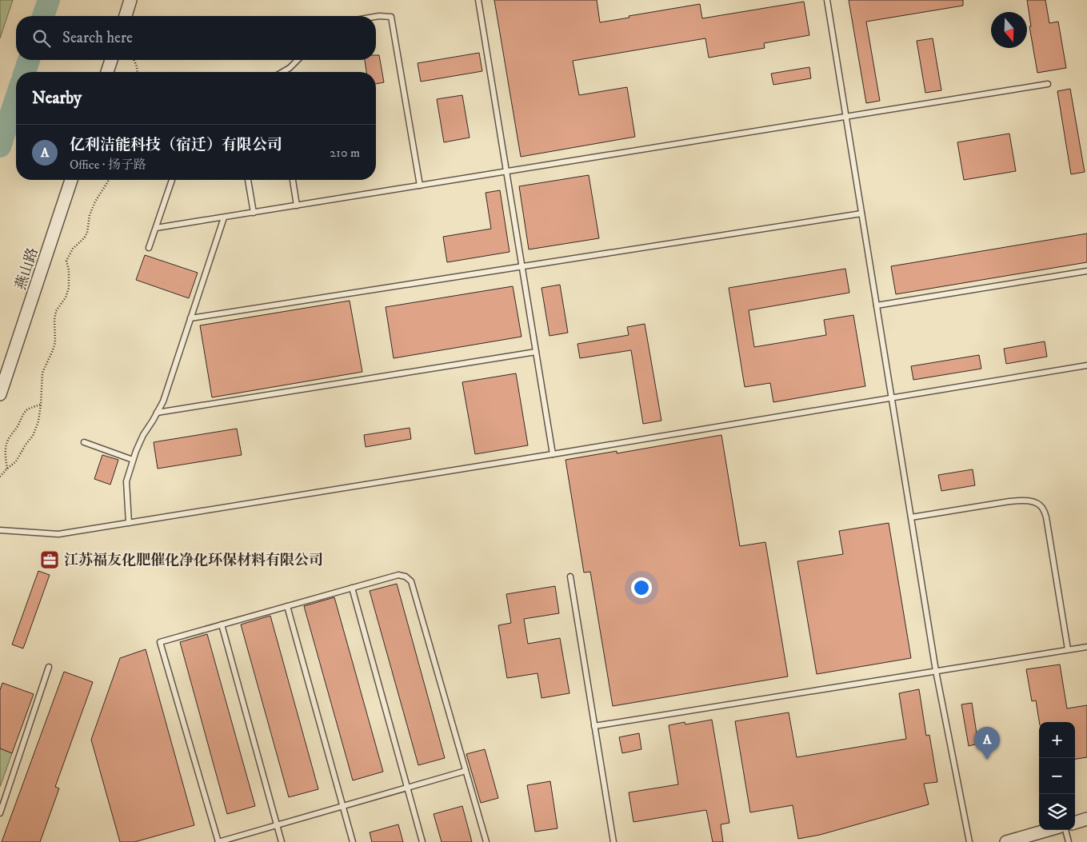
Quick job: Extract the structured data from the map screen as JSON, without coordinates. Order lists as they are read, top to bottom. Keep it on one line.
{"streets":{"street":["燕山路"]},"places":{"office":["江苏福友化肥催化净化环保材料有限公司"]},"north":"bottom","page":{"search":"Search here","heading":"Nearby","list":[{"mark":"A","name":"亿利洁能科技（宿迁）有限公司","note":"Office · 扬子路","value":"210 m"}],"map_buttons":["+","−"],"pins":"A"}}
